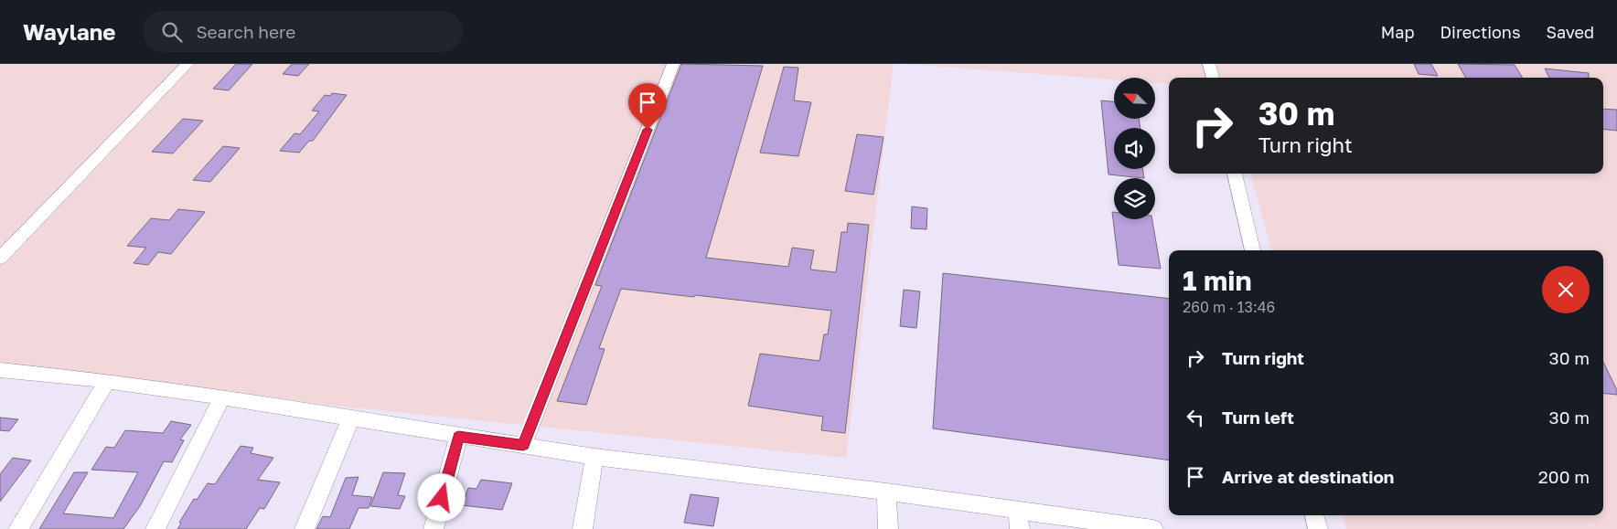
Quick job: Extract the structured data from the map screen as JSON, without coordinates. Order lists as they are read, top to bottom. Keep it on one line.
{"north":"top left","page":{"header":"Waylane","search":"Search here","nav":["Map","Directions","Saved"],"turn":["30 m","Turn right"],"heading":["1 min","260 m · 13:46"],"list":[{"name":"Turn right","value":"30 m"},{"name":"Turn left","value":"30 m"},{"name":"Arrive at destination","value":"200 m"}]}}
